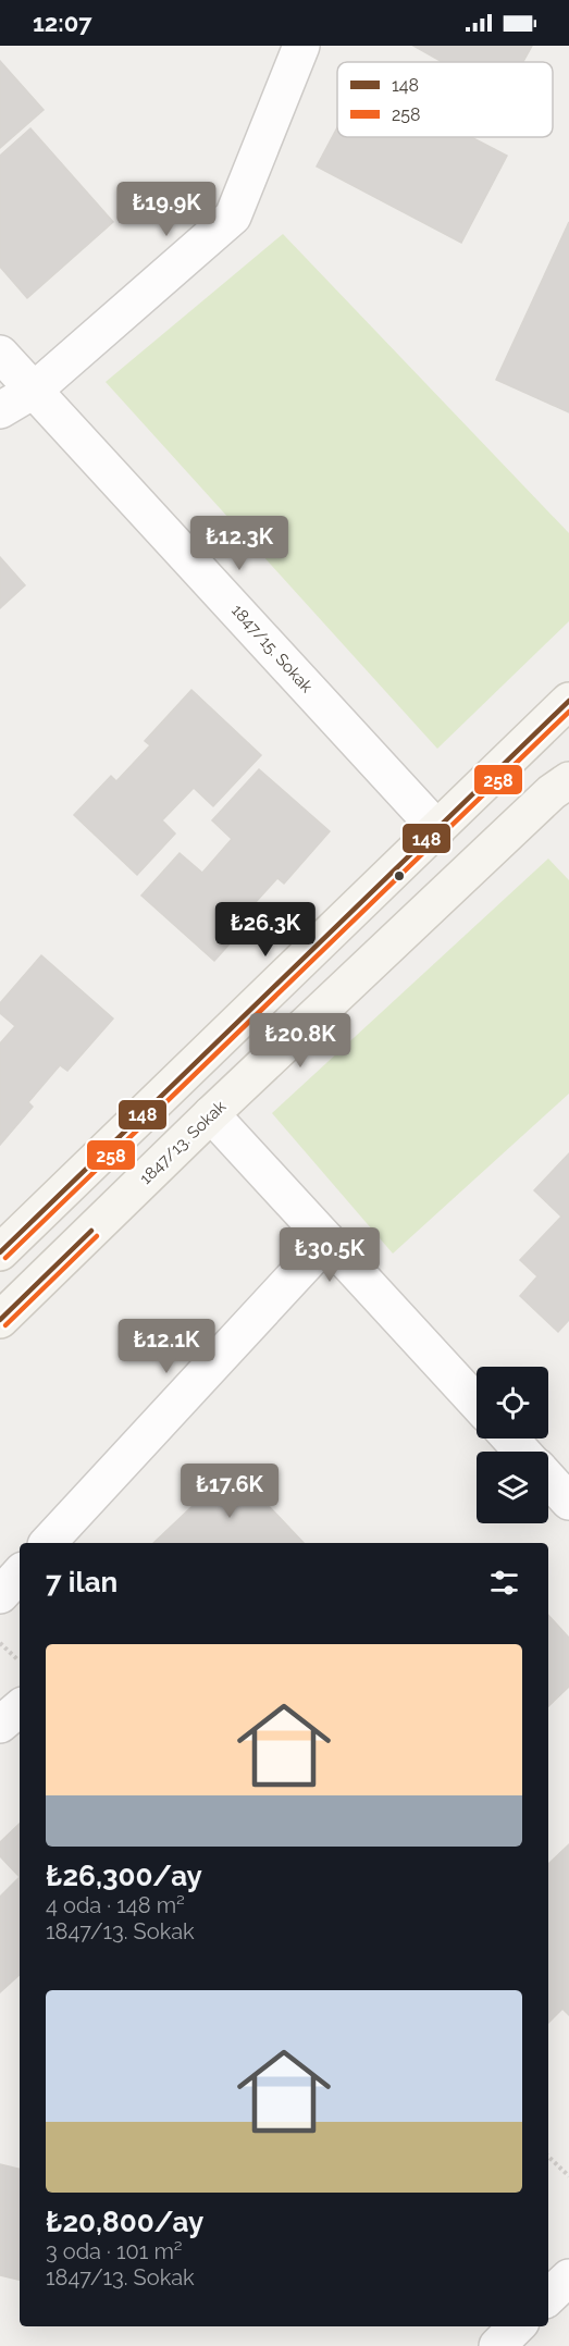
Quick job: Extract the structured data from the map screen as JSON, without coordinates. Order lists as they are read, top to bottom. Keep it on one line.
{"streets":{"main road":["1847/13. Sokak"],"street":["1847/15. Sokak"]},"lines":["transit line 148","transit line 258"],"legend":["148","258"],"page":{"status":"12:07","price":["₺19.9K","₺12.3K","₺26.3K","₺20.8K","₺30.5K","₺12.1K","₺17.6K"],"heading":"7 ilan","list":[{"name":"₺26,300/ay","note":"4 oda · 148 m² · 1847/13. Sokak"},{"name":"₺20,800/ay","note":"3 oda · 101 m² · 1847/13. Sokak"}]}}
